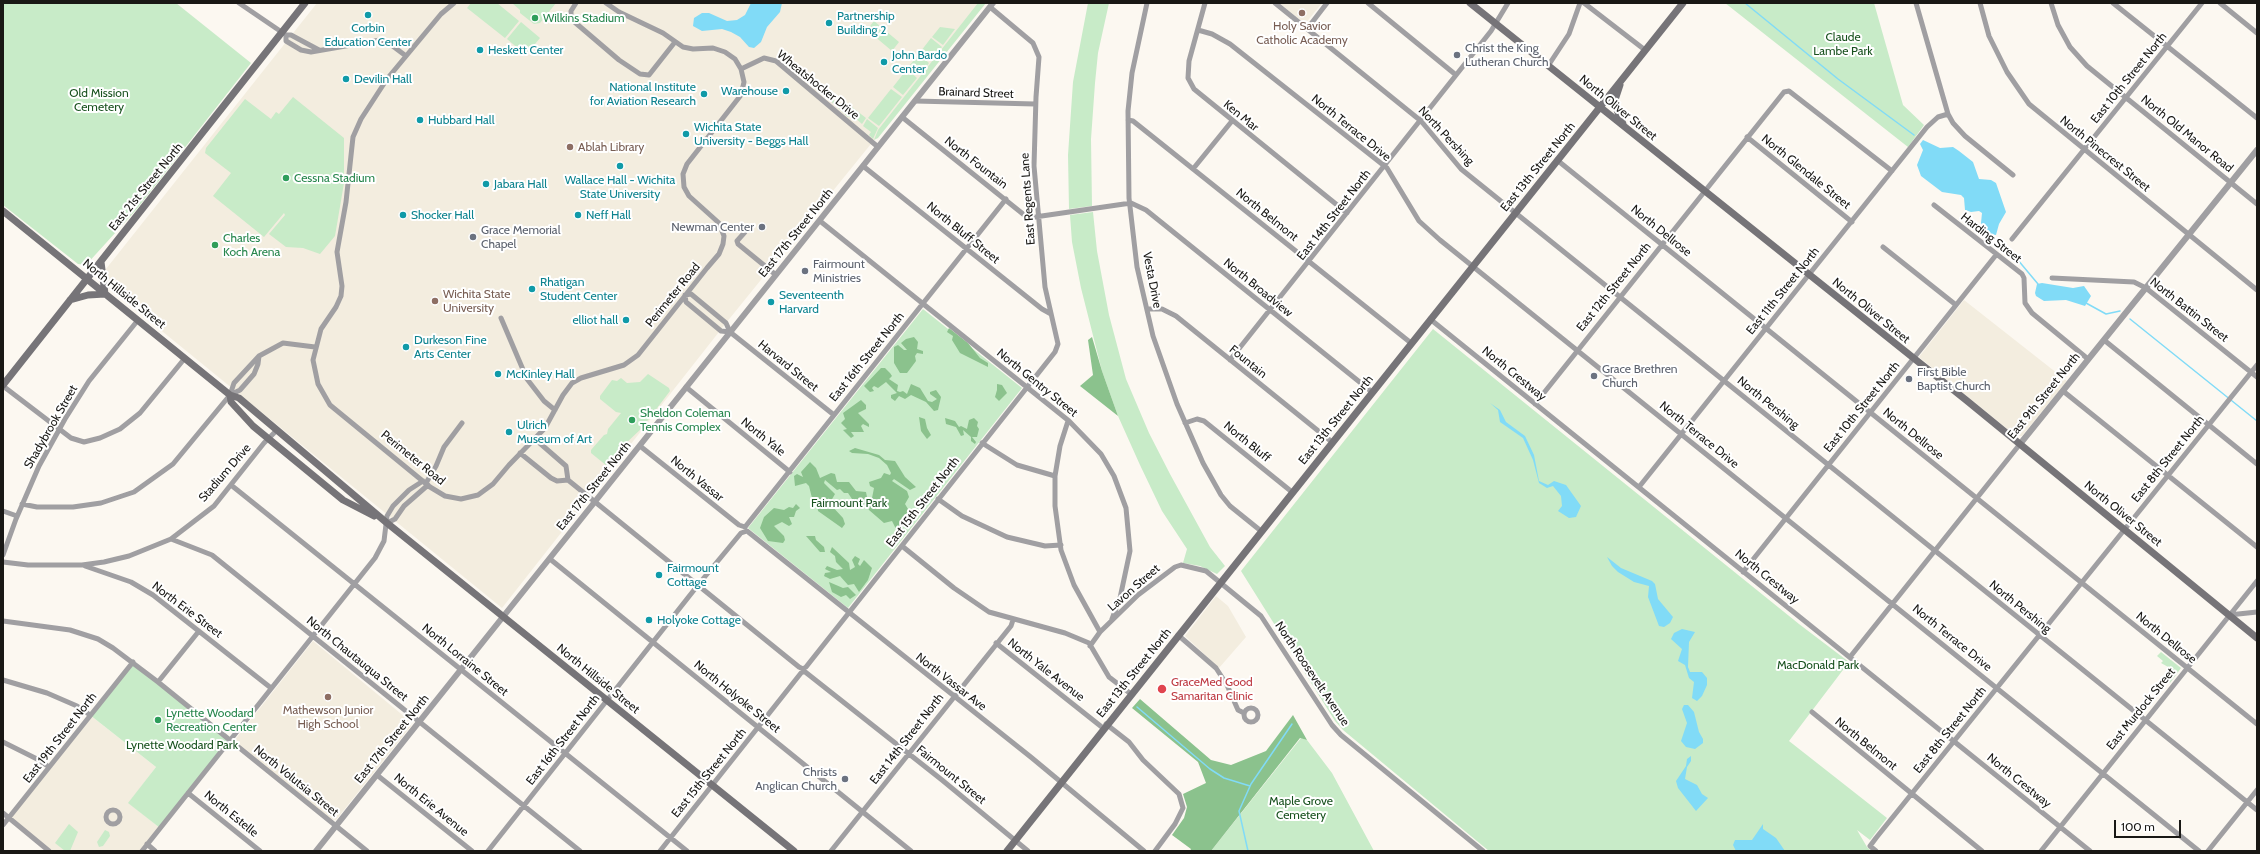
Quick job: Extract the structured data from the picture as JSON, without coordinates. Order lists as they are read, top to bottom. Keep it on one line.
{"streets":{"main road":["North Oliver Street","East 13th Street North","East 21st Street North","North Hillside Street"],"street":["East 10th Street North","Wheatshocker Drive","Brainard Street","Ken Mar","North Terrace Drive","North Old Manor Road","North Pershing","North Pinecrest Street","North Fountain","North Glendale Street","East Regents Lane","North Belmont","East 14th Street North","North Dellrose","East 17th Street North","North Bluff Street","Harding Street","Vesta Drive","East 12th Street North","North Broadview","East 11th Street North","Perimeter Road","North Battin Street","East 16th Street North","Fountain","Harvard Street","North Crestway","North Gentry Street","East 9th Street North","Shadybrook Street","North Yale","North Bluff","East 8th Street North","Stadium Drive","North Vassar","East 15th Street North","Lavon Street","North Erie Street","North Chautauqua Street","North Lorraine Street","North Yale Avenue","North Roosevelt Avenue","North Vassar Ave","North Holyoke Street","East Murdock Street","East 19th Street North","Fairmount Street","North Volutsia Street","North Erie Avenue","North Estelle"]},"crossings":[["East 10th Street North","North Oliver Street"],["East 10th Street North","North Terrace Drive"],["East 10th Street North","North Old Manor Road"],["East 10th Street North","North Pershing"],["East 10th Street North","North Pinecrest Street"],["East 10th Street North","North Dellrose"],["East 10th Street North","Harding Street"],["East 10th Street North","North Crestway"],["Wheatshocker Drive","East 17th Street North"],["Wheatshocker Drive","Perimeter Road"],["Brainard Street","East Regents Lane"],["Brainard Street","East 17th Street North"],["North Oliver Street","East 13th Street North"],["North Oliver Street","East 14th Street North"],["North Oliver Street","East 12th Street North"],["North Oliver Street","East 11th Street North"],["North Oliver Street","East 9th Street North"],["North Oliver Street","East 8th Street North"],["North Oliver Street","East Murdock Street"],["Ken Mar","North Terrace Drive"],["Ken Mar","East 14th Street North"],["North Terrace Drive","East 13th Street North"],["North Terrace Drive","East 14th Street North"],["North Terrace Drive","East 12th Street North"],["North Terrace Drive","East 11th Street North"],["North Terrace Drive","East 9th Street North"],["North Terrace Drive","East 8th Street North"],["North Terrace Drive","East Murdock Street"],["North Old Manor Road","East 9th Street North"],["North Pershing","East 13th Street North"],["North Pershing","East 14th Street North"],["North Pershing","East 12th Street North"],["North Pershing","East 11th Street North"],["North Pershing","East 9th Street North"],["North Pershing","East 8th Street North"],["North Pershing","East Murdock Street"],["North Pinecrest Street","East 9th Street North"],["North Fountain","East Regents Lane"],["North Fountain","East 17th Street North"],["North Fountain","East 16th Street North"],["East 13th Street North","North Belmont"],["East 13th Street North","North Dellrose"],["East 13th Street North","Vesta Drive"],["East 13th Street North","North Broadview"],["East 13th Street North","Fountain"],["East 13th Street North","North Crestway"],["East 13th Street North","North Bluff"],["East 13th Street North","Lavon Street"],["East 13th Street North","North Yale Avenue"],["East 13th Street North","North Roosevelt Avenue"],["East 13th Street North","North Vassar Ave"],["East 13th Street North","Fairmount Street"],["North Glendale Street","East 12th Street North"],["North Glendale Street","East 11th Street North"],["East 21st Street North","North Hillside Street"],["East Regents Lane","East 17th Street North"],["East Regents Lane","North Bluff Street"],["East Regents Lane","East 15th Street North"],["North Belmont","East 14th Street North"],["North Belmont","Vesta Drive"],["North Belmont","East 8th Street North"],["East 14th Street North","North Broadview"],["East 14th Street North","Fountain"],["East 14th Street North","North Yale Avenue"],["East 14th Street North","North Vassar Ave"],["East 14th Street North","North Holyoke Street"],["East 14th Street North","Fairmount Street"],["North Dellrose","East 12th Street North"],["North Dellrose","East 11th Street North"],["North Dellrose","East 9th Street North"],["North Dellrose","East 8th Street North"],["North Dellrose","East Murdock Street"],["East 17th Street North","North Bluff Street"],["East 17th Street North","North Hillside Street"],["East 17th Street North","Harvard Street"],["East 17th Street North","North Gentry Street"],["East 17th Street North","North Yale"],["East 17th Street North","North Vassar"],["East 17th Street North","North Chautauqua Street"],["East 17th Street North","North Lorraine Street"],["East 17th Street North","North Holyoke Street"],["East 17th Street North","Fairmount Street"],["East 17th Street North","North Volutsia Street"],["East 17th Street North","North Erie Avenue"],["North Bluff Street","East 16th Street North"],["Harding Street","East 9th Street North"],["Vesta Drive","North Broadview"],["Vesta Drive","Fountain"],["Vesta Drive","North Bluff"],["East 12th Street North","East 11th Street North"],["East 12th Street North","North Crestway"],["East 11th Street North","North Crestway"],["North Hillside Street","East 16th Street North"],["North Hillside Street","Shadybrook Street"],["North Hillside Street","Stadium Drive"],["North Hillside Street","East 15th Street North"],["North Battin Street","East 9th Street North"],["North Battin Street","East 8th Street North"],["East 16th Street North","Harvard Street"],["East 16th Street North","North Gentry Street"],["East 16th Street North","North Yale"],["East 16th Street North","North Vassar"],["East 16th Street North","North Chautauqua Street"],["East 16th Street North","North Lorraine Street"],["East 16th Street North","North Vassar Ave"],["East 16th Street North","North Holyoke Street"],["East 16th Street North","Fairmount Street"],["North Crestway","East 9th Street North"],["North Crestway","East 8th Street North"],["North Crestway","East Murdock Street"],["North Gentry Street","East 15th Street North"],["North Gentry Street","Lavon Street"],["Stadium Drive","North Erie Street"],["Stadium Drive","North Chautauqua Street"],["Stadium Drive","North Lorraine Street"],["North Vassar","North Vassar Ave"],["East 15th Street North","North Lorraine Street"],["East 15th Street North","North Vassar Ave"],["East 15th Street North","North Holyoke Street"],["East 15th Street North","Fairmount Street"],["Lavon Street","North Roosevelt Avenue"],["East 19th Street North","North Volutsia Street"]],"parks":["Claude Lambe Park","Old Mission Cemetery","Fairmount Park","MacDonald Park","Lynette Woodard Park","Maple Grove Cemetery"],"places":["Holy Savior Catholic Academy","Corbin Education Center","Wilkins Stadium","Partnership Building 2","Heskett Center","Christ the King Lutheran Church","John Bardo Center","Devilin Hall","Warehouse","National Institute for Aviation Research","Hubbard Hall","Wichita State University - Beggs Hall","Ablah Library","Wallace Hall - Wichita State University","Cessna Stadium","Jabara Hall","Shocker Hall","Neff Hall","Newman Center","Grace Memorial Chapel","Charles Koch Arena","Fairmount Ministries","Rhatigan Student Center","Wichita State University","Seventeenth Harvard","elliot hall","Durkeson Fine Arts Center","McKinley Hall","Grace Brethren Church","First Bible Baptist Church","Sheldon Coleman Tennis Complex","Ulrich Museum of Art","Fairmount Cottage","Holyoke Cottage","GraceMed Good Samaritan Clinic","Mathewson Junior High School","Lynette Woodard Recreation Center","Christs Anglican Church"],"scale_bar":"100 m"}
